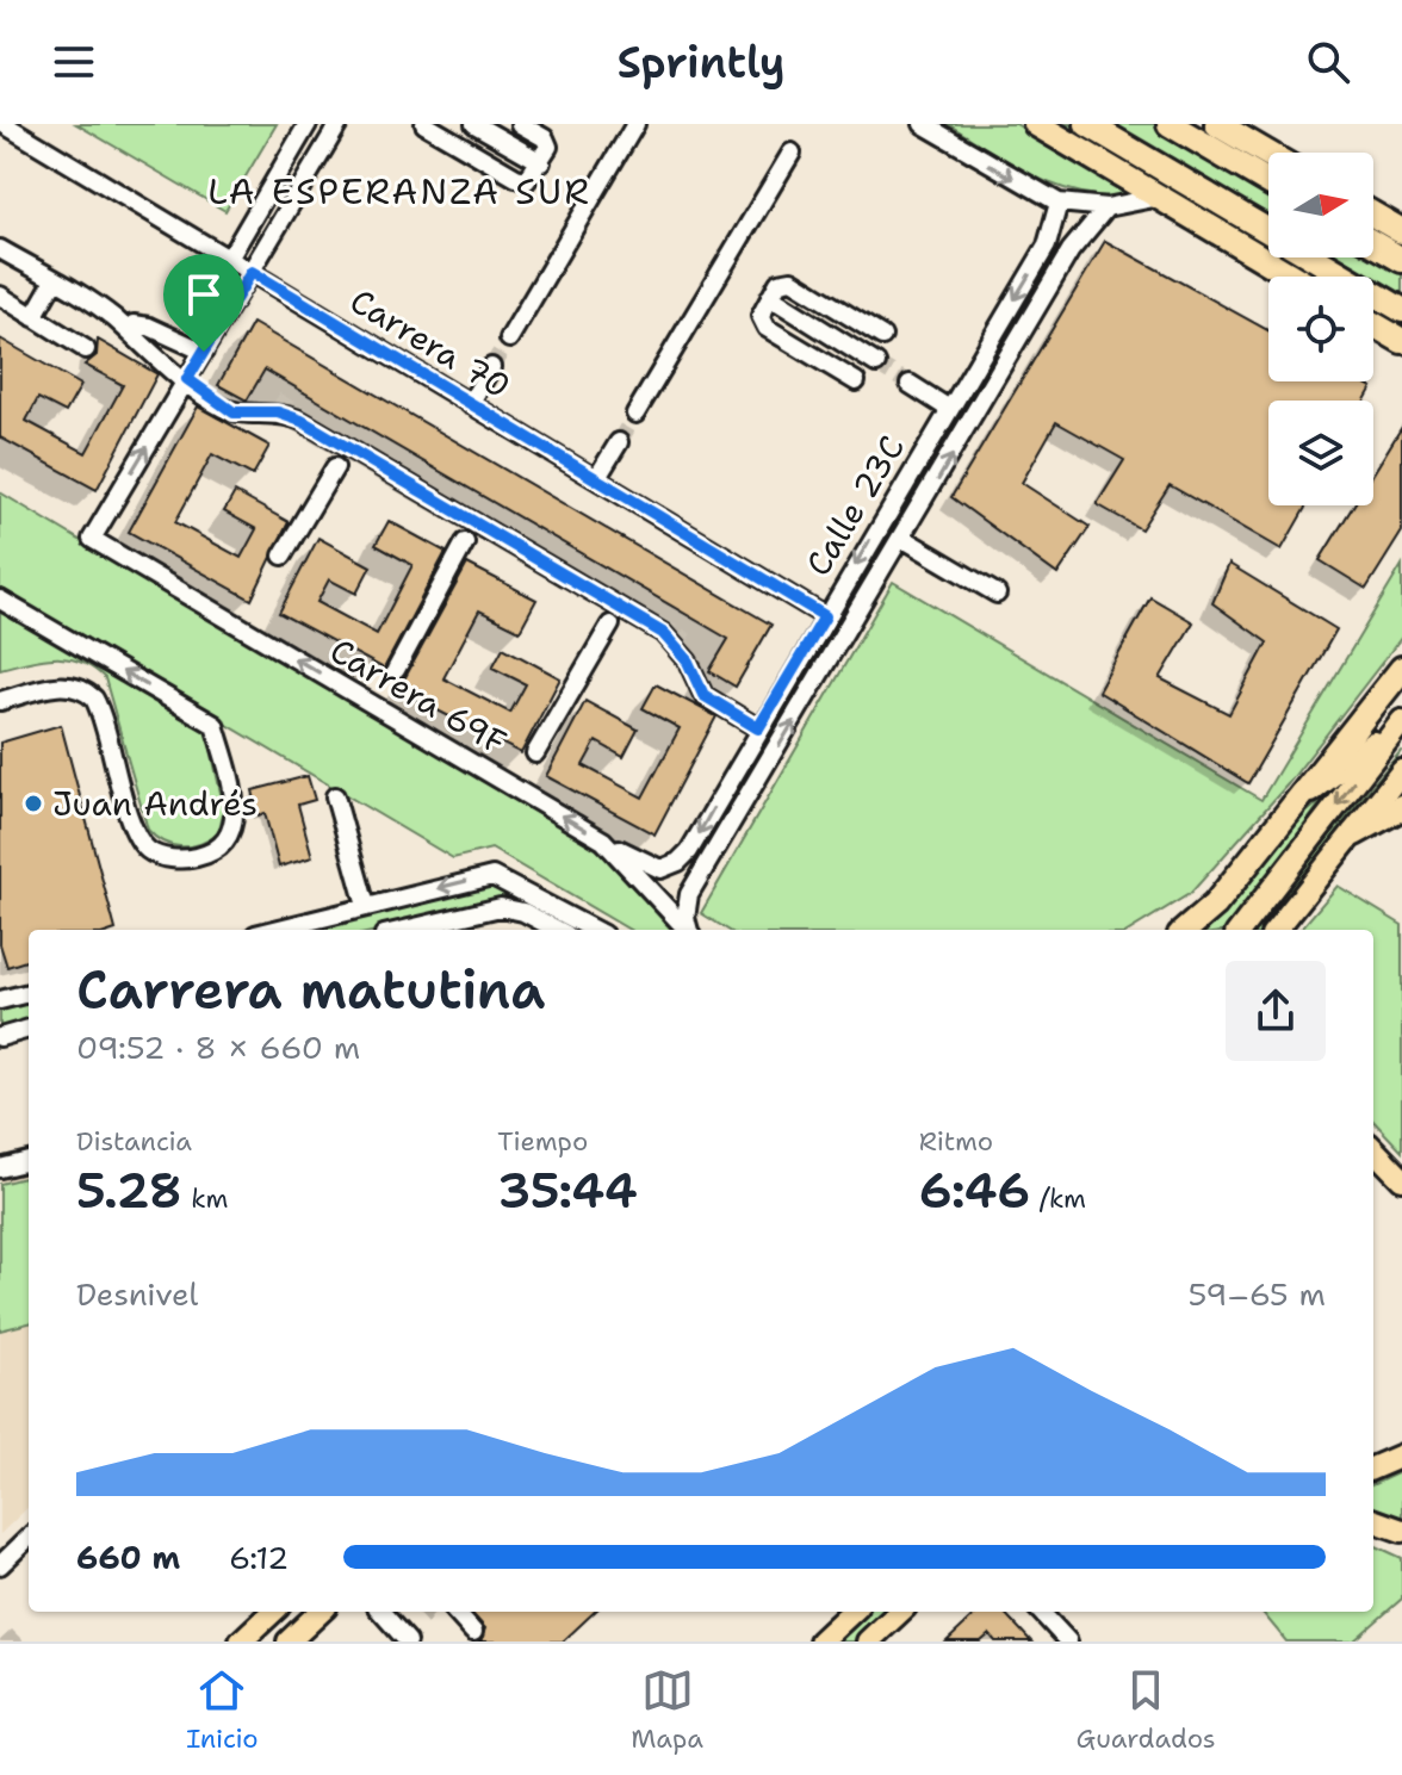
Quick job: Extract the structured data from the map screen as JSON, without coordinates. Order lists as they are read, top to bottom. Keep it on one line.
{"streets":{"street":["Carrera 70","Calle 23C","Carrera 69F"]},"crossings":[["Carrera 70","Calle 23C"],["Calle 23C","Carrera 69F"]],"districts":["LA ESPERANZA SUR"],"places":["Juan Andrés"],"north":"right","page":{"header":"Sprintly","heading":["Carrera matutina","09:52 · 8 × 660 m"],"stats":[["Distancia","5.28 km"],["Tiempo","35:44"],["Ritmo","6:46 /km"]],"chart":["Desnivel","59–65 m"],"list":[{"name":"660 m","note":"6:12"}],"tabs":["Inicio","Mapa","Guardados"]}}
